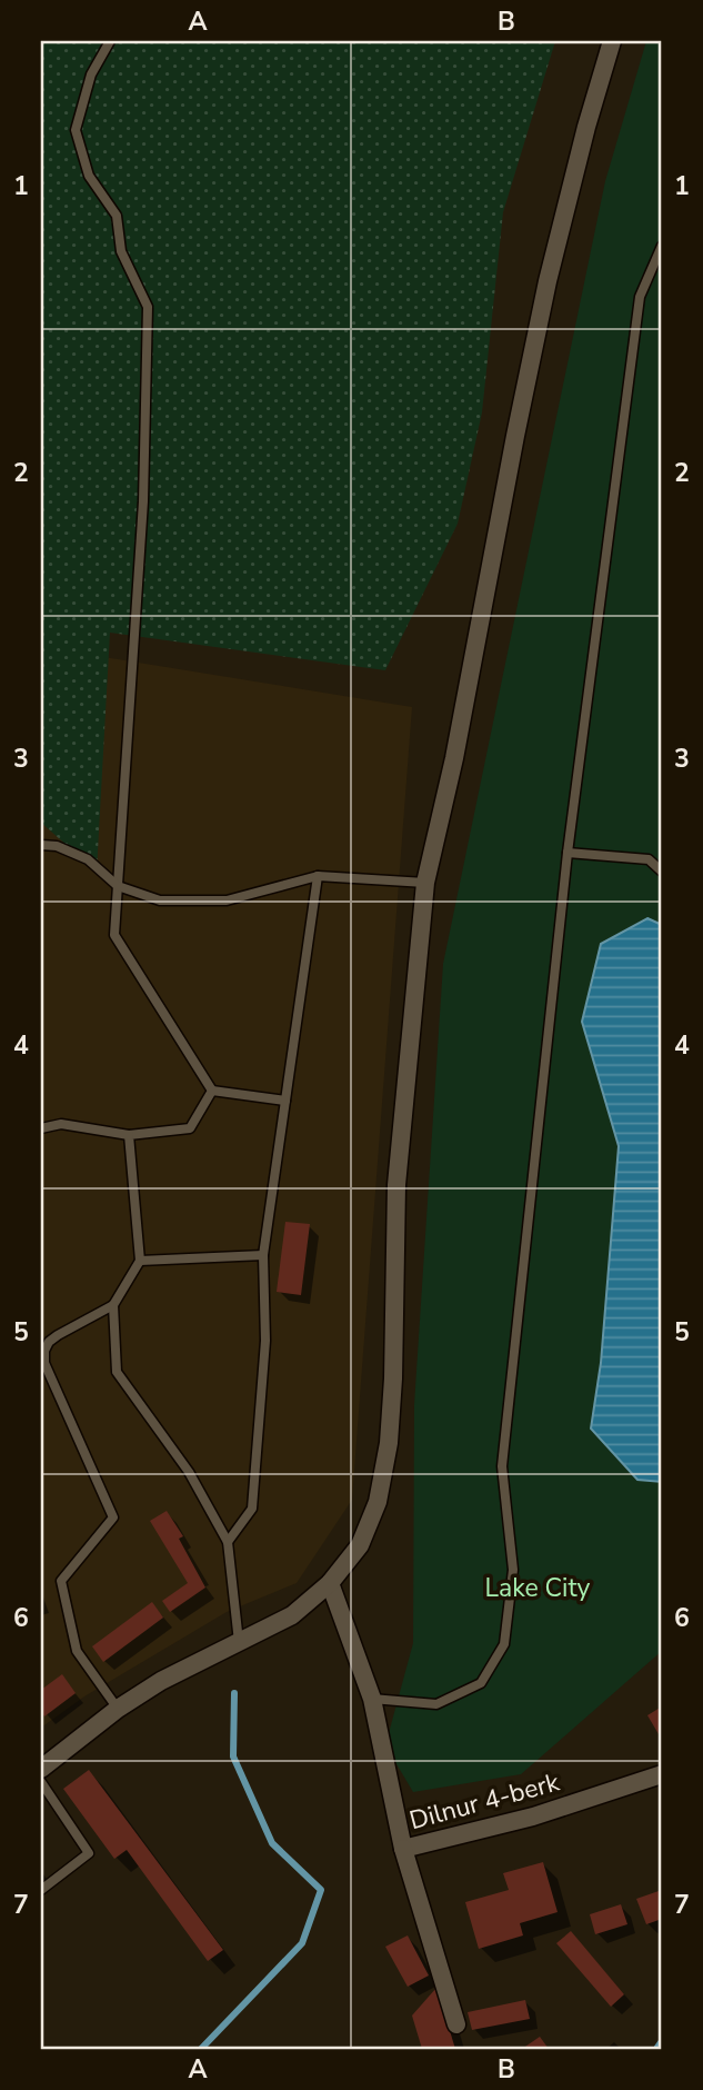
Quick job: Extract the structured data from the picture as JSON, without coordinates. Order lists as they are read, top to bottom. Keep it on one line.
{"streets":{"street":["Dilnur 4-berk"]},"parks":["Lake City"],"grid":{"columns":["A","B"],"rows":["1","2","3","4","5","6","7"]}}
